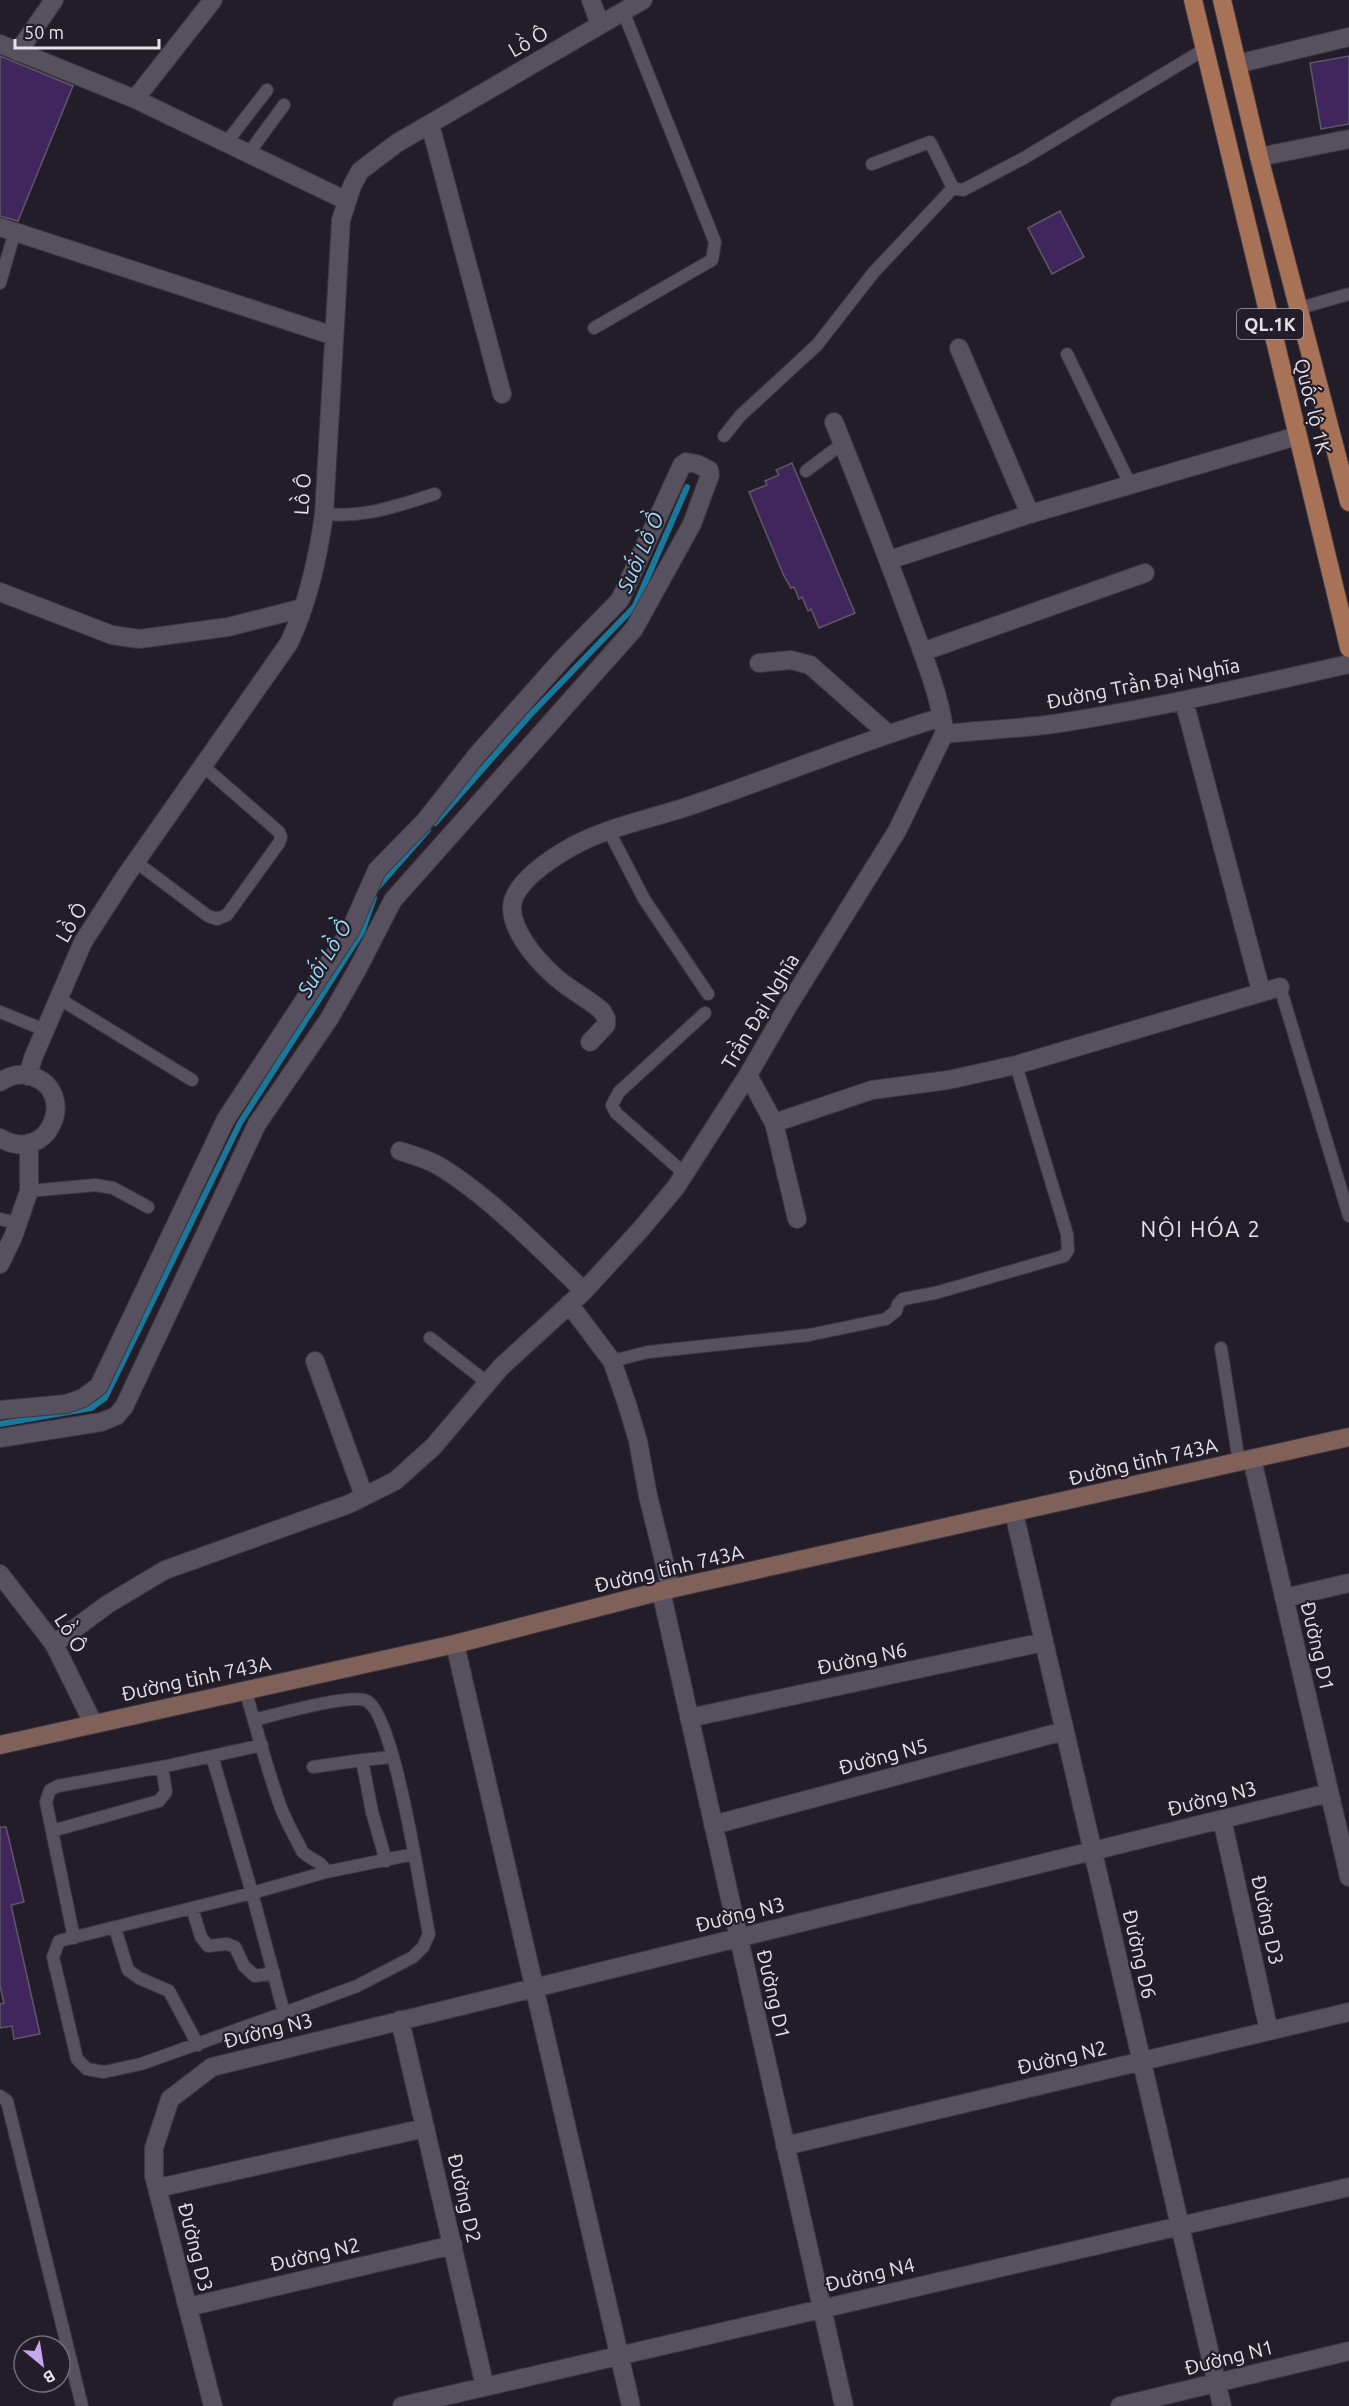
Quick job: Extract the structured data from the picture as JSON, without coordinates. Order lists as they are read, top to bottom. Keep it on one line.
{"streets":{"main road":["QL.1K","Quốc lộ 1K","Đường tỉnh 743A"],"street":["Lồ Ô","Đường Trần Đại Nghĩa","Trần Đại Nghĩa","Đường D1","Đường N6","Đường N5","Đường N3","Đường D3","Đường D6","Đường N2","Đường D2","Đường N4","Đường N1"]},"crossings":[["Lồ Ô","Trần Đại Nghĩa"],["Lồ Ô","Đường tỉnh 743A"],["Đường Trần Đại Nghĩa","Trần Đại Nghĩa"],["Đường tỉnh 743A","Đường D1"],["Đường tỉnh 743A","Đường D6"],["Đường D1","Đường N6"],["Đường D1","Đường N5"],["Đường D1","Đường N3"],["Đường D1","Đường N2"],["Đường D1","Đường N4"],["Đường N6","Đường D6"],["Đường N5","Đường D6"],["Đường N3","Đường D3"],["Đường N3","Đường D6"],["Đường N3","Đường D2"],["Đường D3","Đường N2"],["Đường D6","Đường N2"],["Đường D6","Đường N4"],["Đường D6","Đường N1"],["Đường N2","Đường D2"],["Đường D2","Đường N4"]],"districts":["NỘI HÓA 2"],"water":["Suối Lồ Ồ"],"scale_bar":"50 m","north":"bottom right"}
